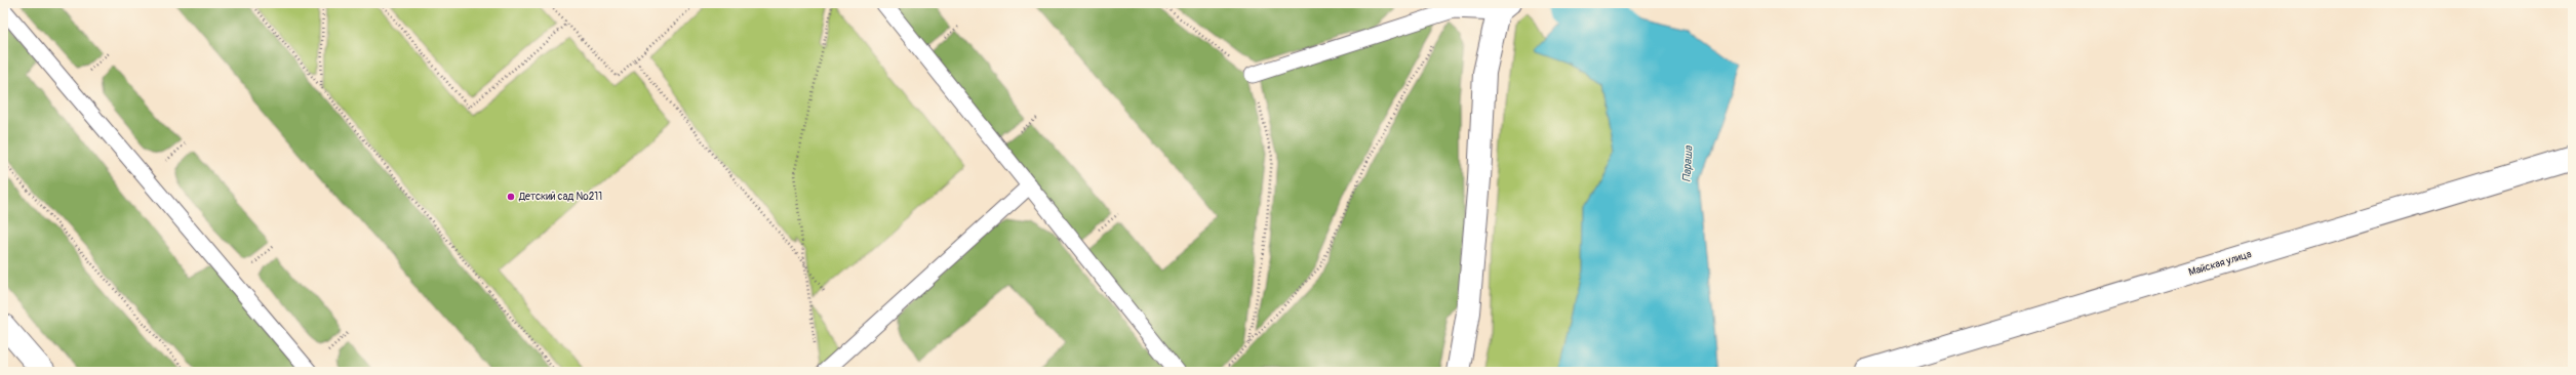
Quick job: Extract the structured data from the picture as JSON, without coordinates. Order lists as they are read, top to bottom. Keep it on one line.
{"streets":{"street":["Майская улица"]},"water":["Параша"],"places":["Детский сад №211"]}
